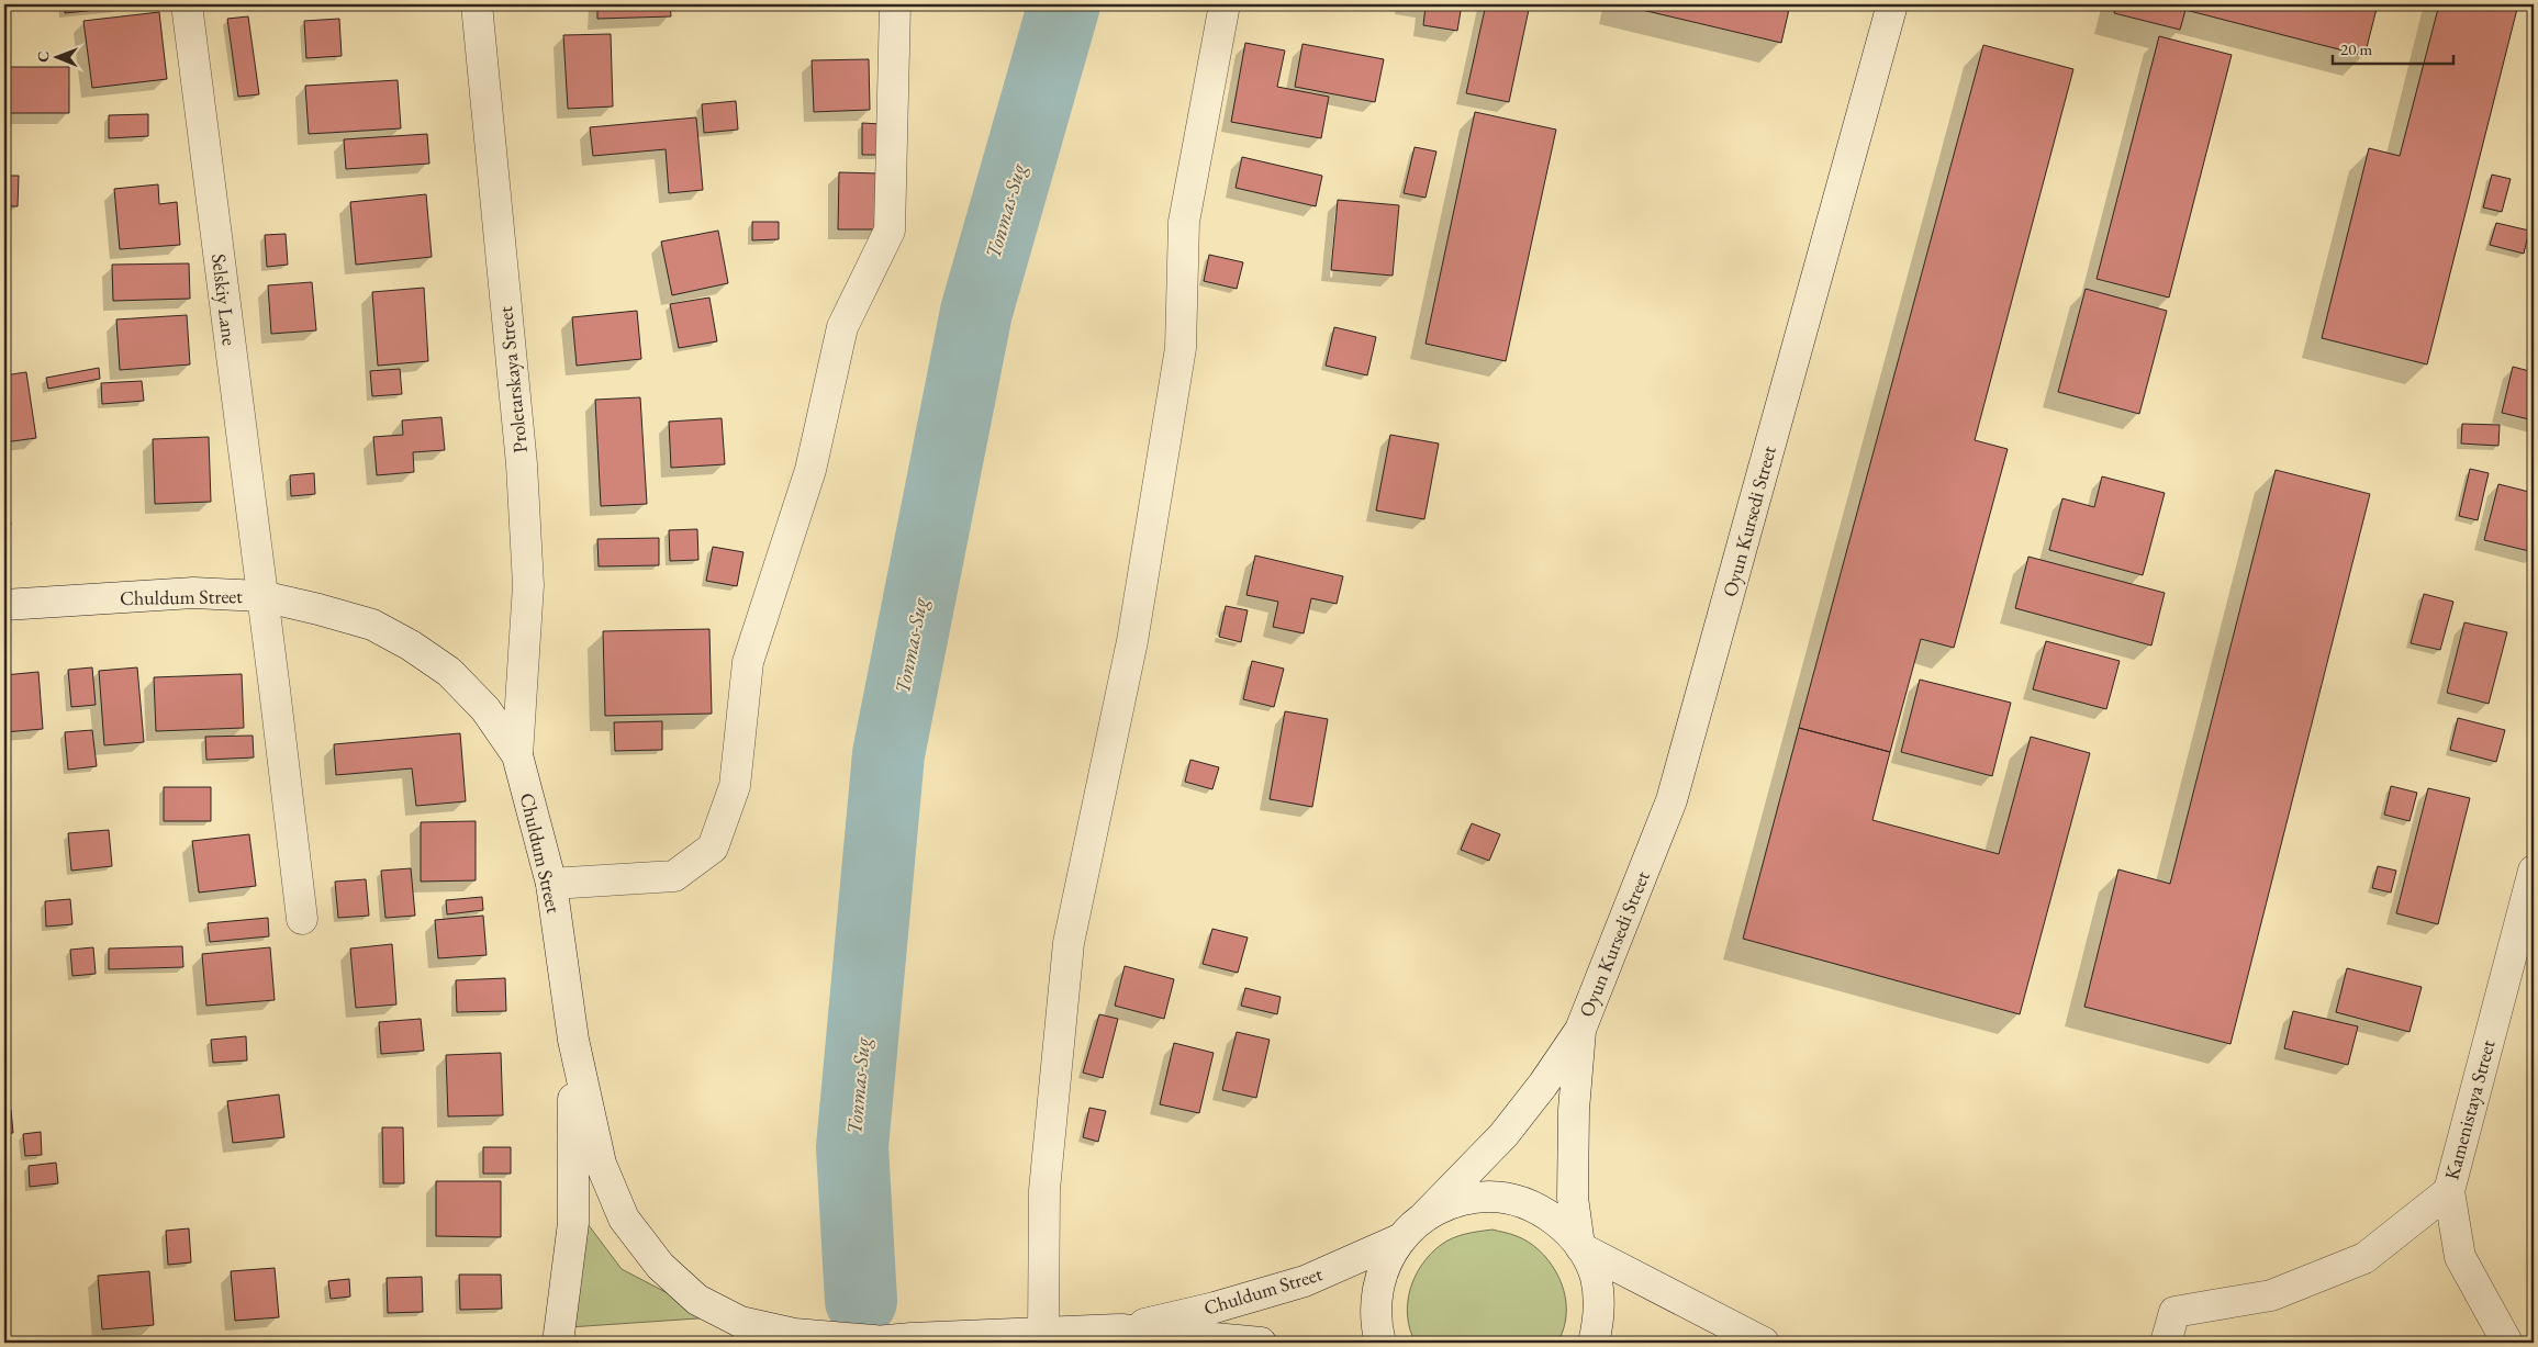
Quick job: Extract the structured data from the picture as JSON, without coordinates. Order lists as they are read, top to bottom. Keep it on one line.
{"streets":{"street":["Selskiy Lane","Proletarskaya Street","Oyun Kursedi Street","Chuldum Street","Kamenistaya Street"]},"crossings":[["Selskiy Lane","Chuldum Street"],["Proletarskaya Street","Chuldum Street"]],"water":["Tonmas-Sug"],"scale_bar":"20 m","north":"left"}
